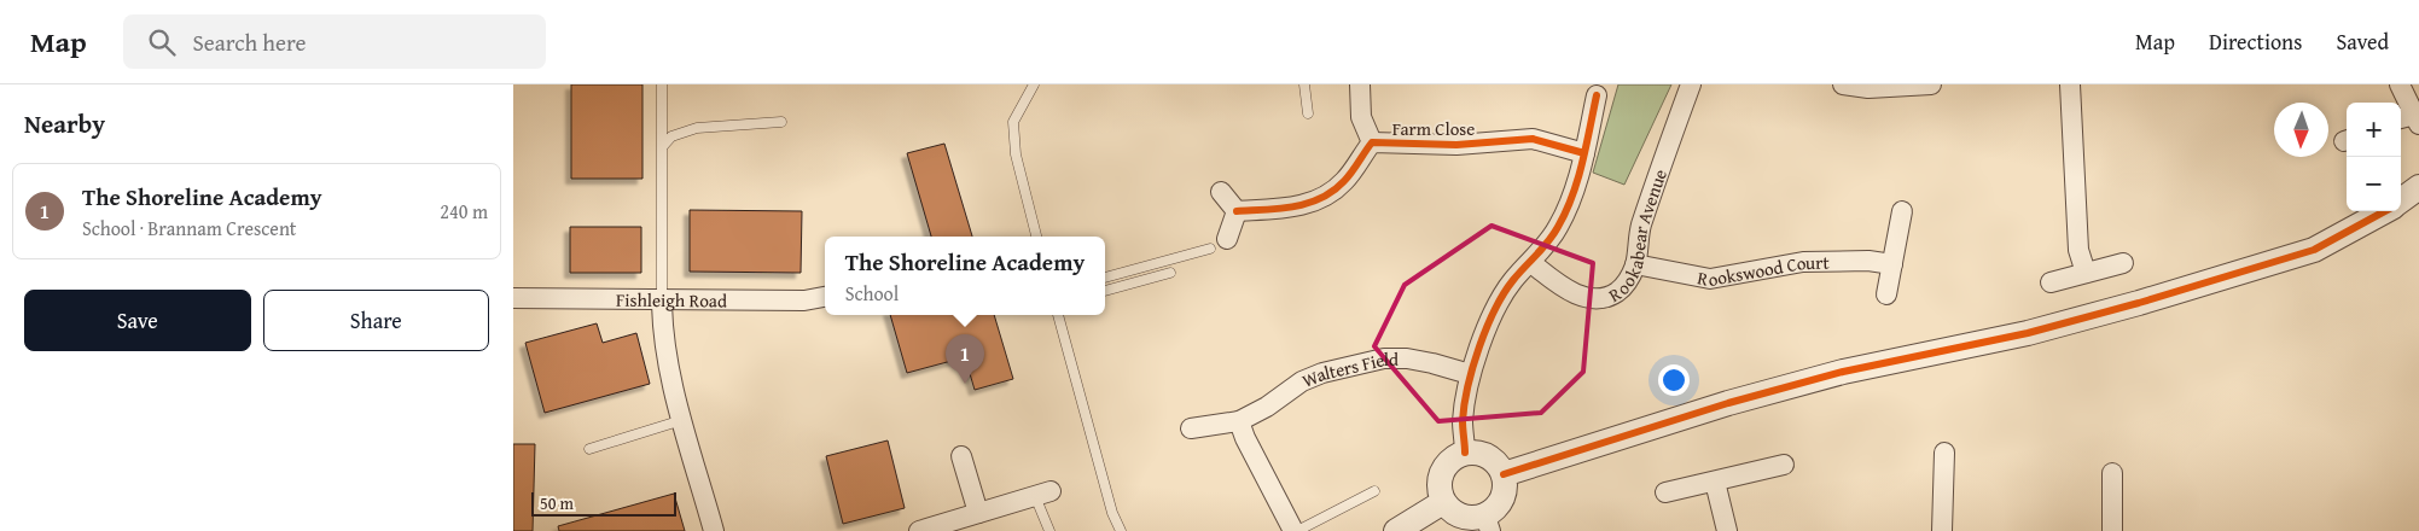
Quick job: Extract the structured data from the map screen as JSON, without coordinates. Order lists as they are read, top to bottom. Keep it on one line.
{"streets":{"street":["Farm Close","Rookabear Avenue","Rookswood Court","Fishleigh Road","Walters Field"]},"crossings":[["Rookabear Avenue","Rookswood Court"]],"scale_bar":"50 m","north":"bottom","page":{"header":"Map","search":"Search here","nav":["Map","Directions","Saved"],"heading":"Nearby","map_buttons":["+","−"],"list":[{"mark":"1","name":"The Shoreline Academy","note":"School · Brannam Crescent","value":"240 m"}],"popup":["The Shoreline Academy","School"],"buttons":["Save","Share"],"pins":"1","scale":"50 m"}}
